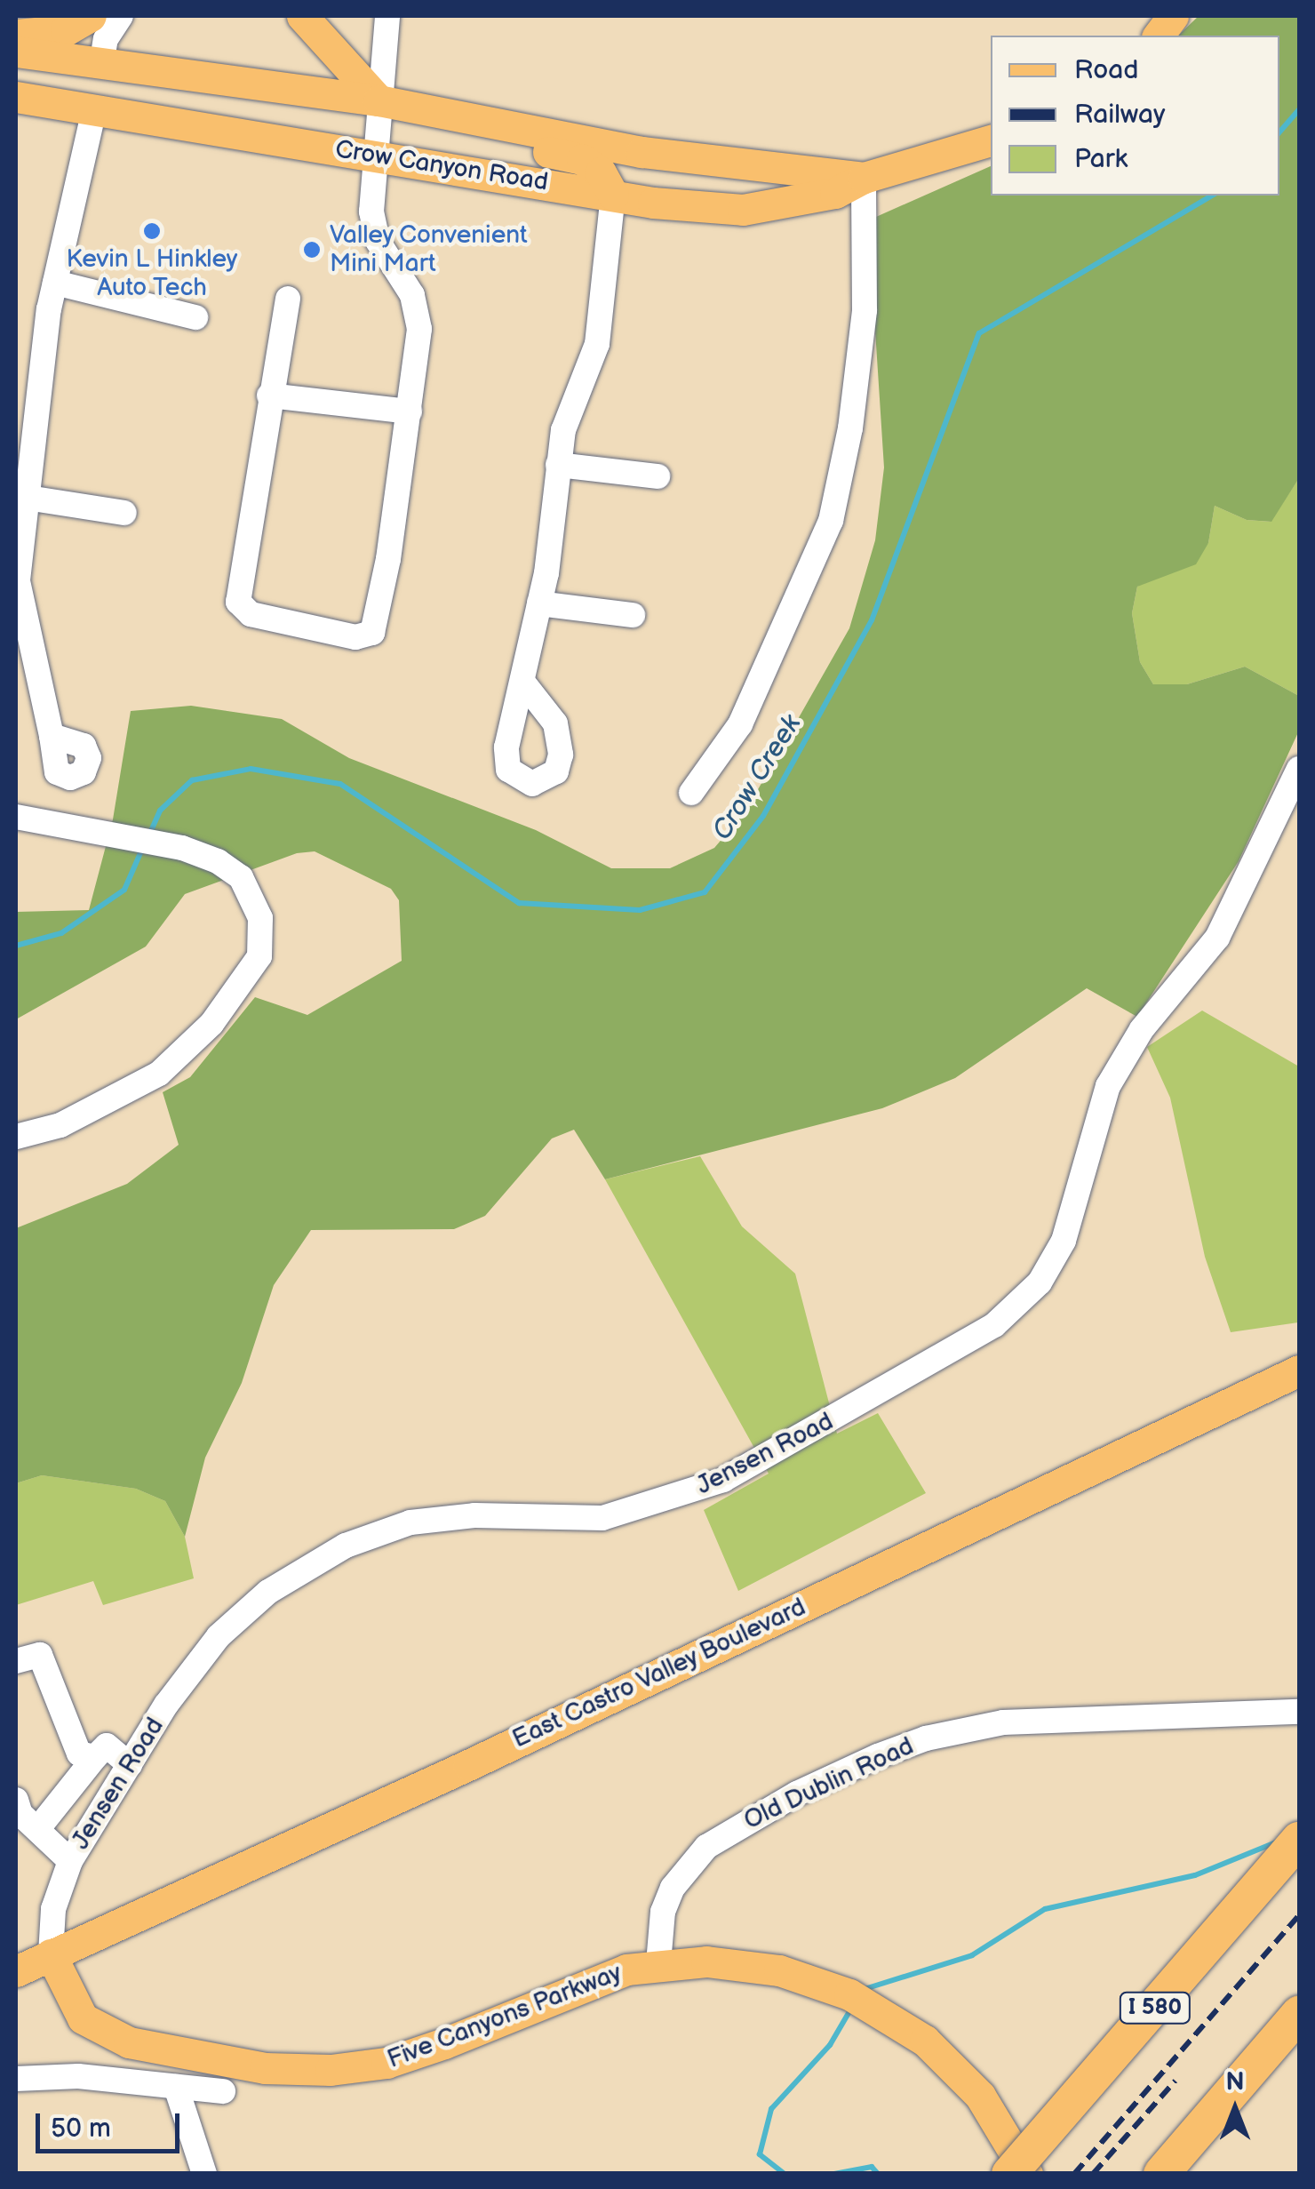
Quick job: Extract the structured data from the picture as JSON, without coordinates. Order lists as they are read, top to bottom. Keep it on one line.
{"streets":{"highway":["I 580"],"main road":["Crow Canyon Road","East Castro Valley Boulevard","Five Canyons Parkway"],"street":["Jensen Road","Old Dublin Road"]},"crossings":[["Jensen Road","East Castro Valley Boulevard"],["Jensen Road","Five Canyons Parkway"],["East Castro Valley Boulevard","Five Canyons Parkway"],["Old Dublin Road","Five Canyons Parkway"]],"water":["Crow Creek"],"places":["Kevin L Hinkley Auto Tech","Valley Convenient Mini Mart"],"legend":["Road","Railway","Park"],"scale_bar":"50 m","north":"top"}
